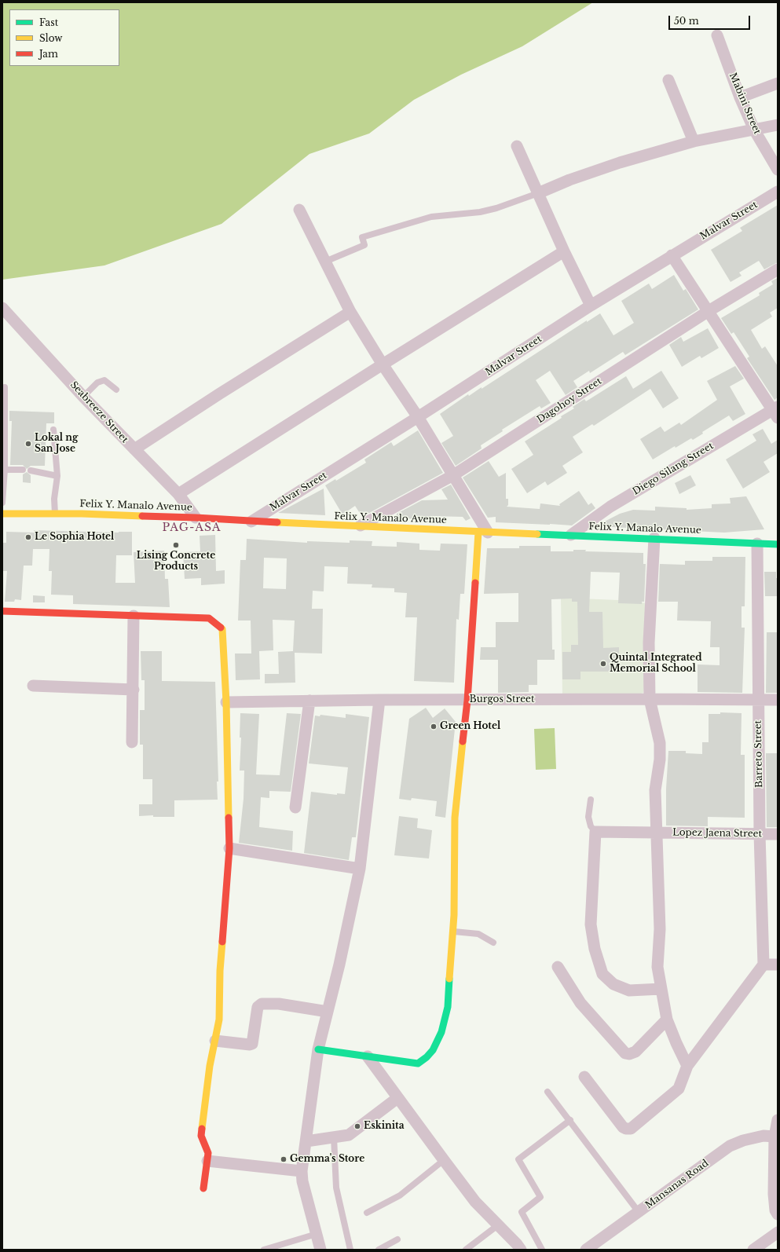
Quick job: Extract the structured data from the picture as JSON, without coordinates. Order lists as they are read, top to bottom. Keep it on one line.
{"streets":{"street":["Mabini Street","Malvar Street","Dagohoy Street","Seabreeze Street","Diego Silang Street","Felix Y. Manalo Avenue","Burgos Street","Barreto Street","Lopez Jaena Street","Mansanas Road"]},"crossings":[["Malvar Street","Felix Y. Manalo Avenue"],["Dagohoy Street","Felix Y. Manalo Avenue"],["Seabreeze Street","Felix Y. Manalo Avenue"],["Diego Silang Street","Felix Y. Manalo Avenue"],["Felix Y. Manalo Avenue","Barreto Street"],["Burgos Street","Barreto Street"],["Barreto Street","Lopez Jaena Street"]],"districts":["PAG-ASA"],"places":["Lokal ng San Jose","Le Sophia Hotel","Lising Concrete Products","Quintal Integrated Memorial School","Green Hotel","Eskinita","Gemma's Store"],"legend":["Fast","Slow","Jam"],"scale_bar":"50 m"}
